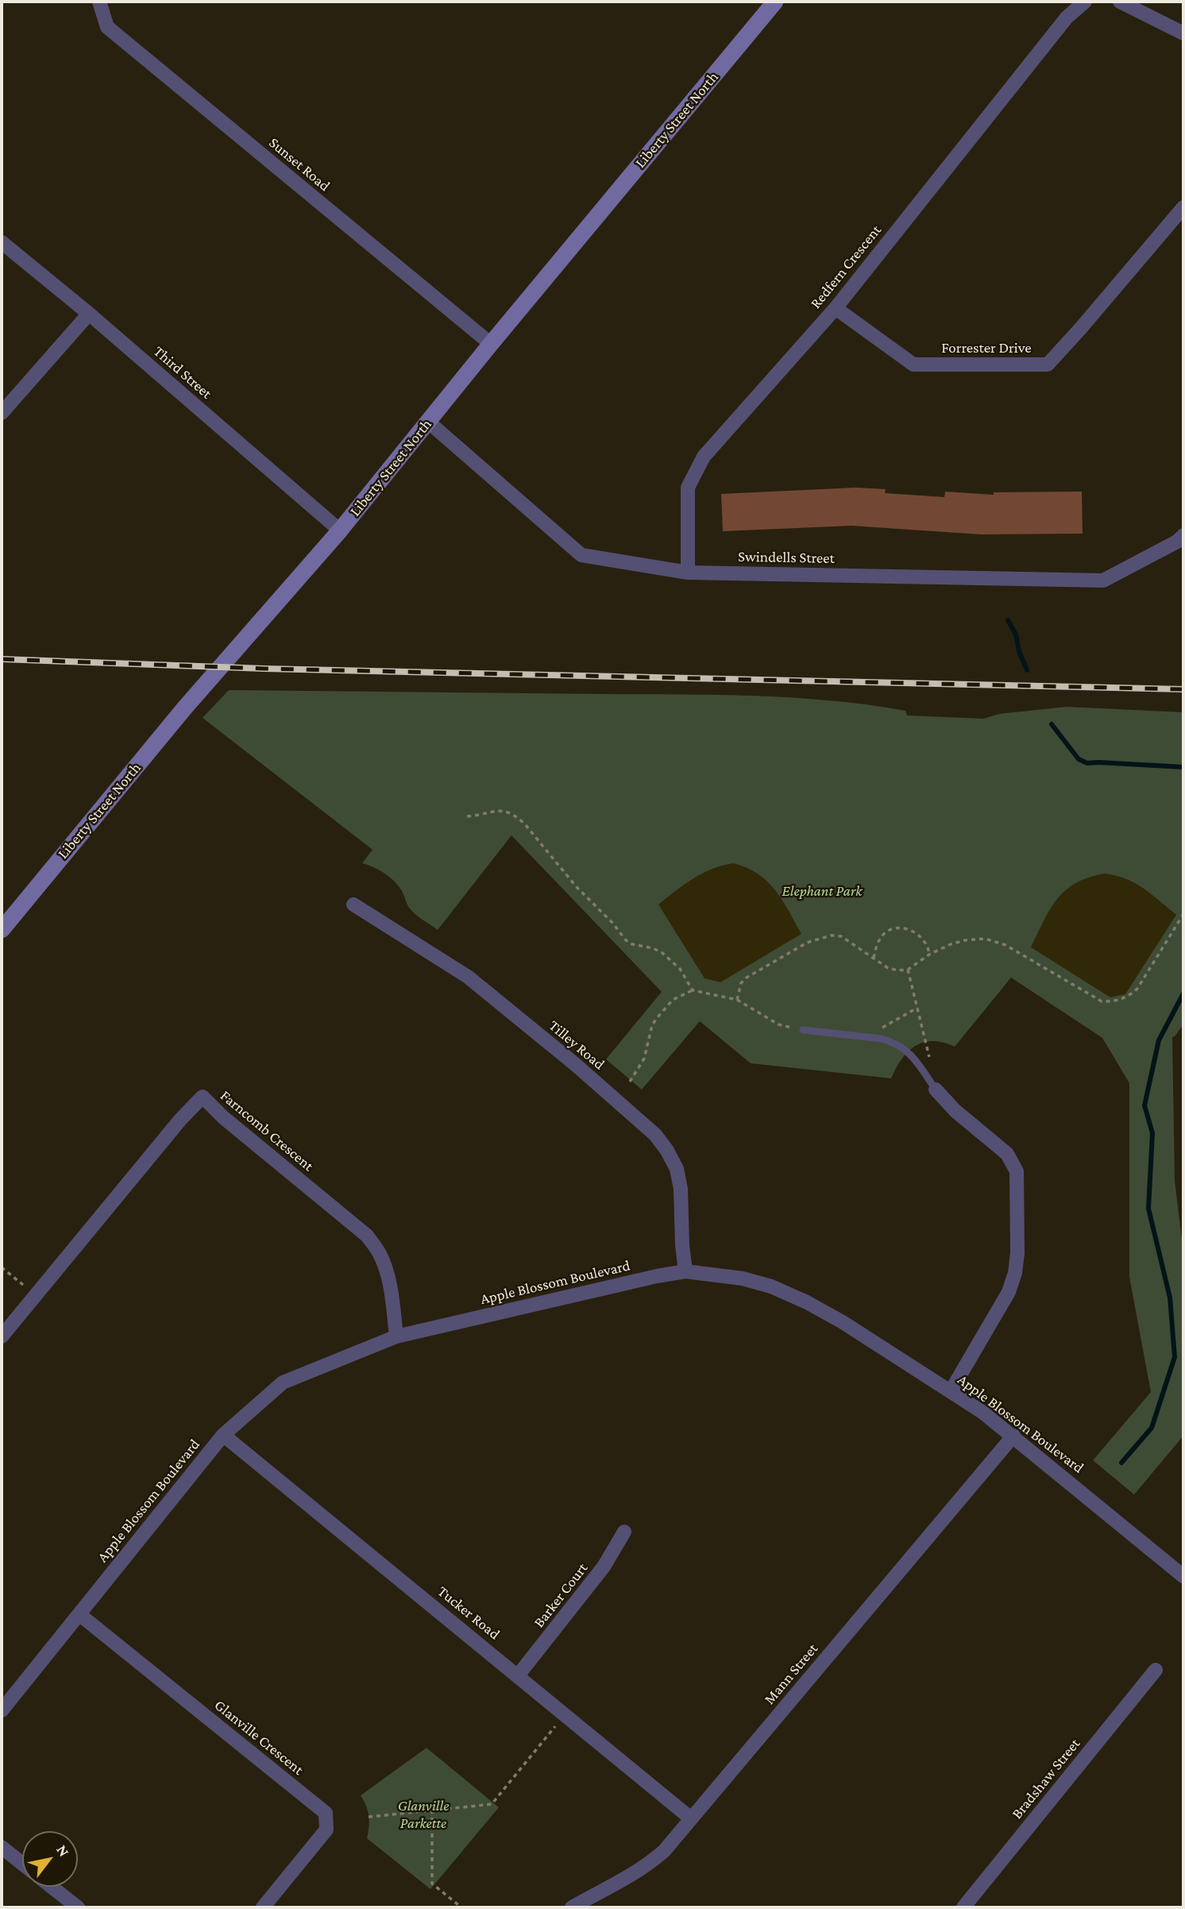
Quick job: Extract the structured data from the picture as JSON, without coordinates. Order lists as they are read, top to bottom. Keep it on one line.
{"streets":{"main road":["Liberty Street North"],"street":["Sunset Road","Redfern Crescent","Forrester Drive","Third Street","Swindells Street","Tilley Road","Farncomb Crescent","Apple Blossom Boulevard","Barker Court","Tucker Road","Mann Street","Glanville Crescent","Bradshaw Street"]},"crossings":[["Liberty Street North","Sunset Road"],["Liberty Street North","Third Street"],["Liberty Street North","Swindells Street"],["Redfern Crescent","Forrester Drive"],["Redfern Crescent","Swindells Street"],["Tilley Road","Apple Blossom Boulevard"],["Farncomb Crescent","Apple Blossom Boulevard"],["Apple Blossom Boulevard","Tucker Road"],["Apple Blossom Boulevard","Mann Street"],["Apple Blossom Boulevard","Glanville Crescent"],["Barker Court","Tucker Road"],["Tucker Road","Mann Street"]],"parks":["Elephant Park","Glanville Parkette"],"north":"top right"}
